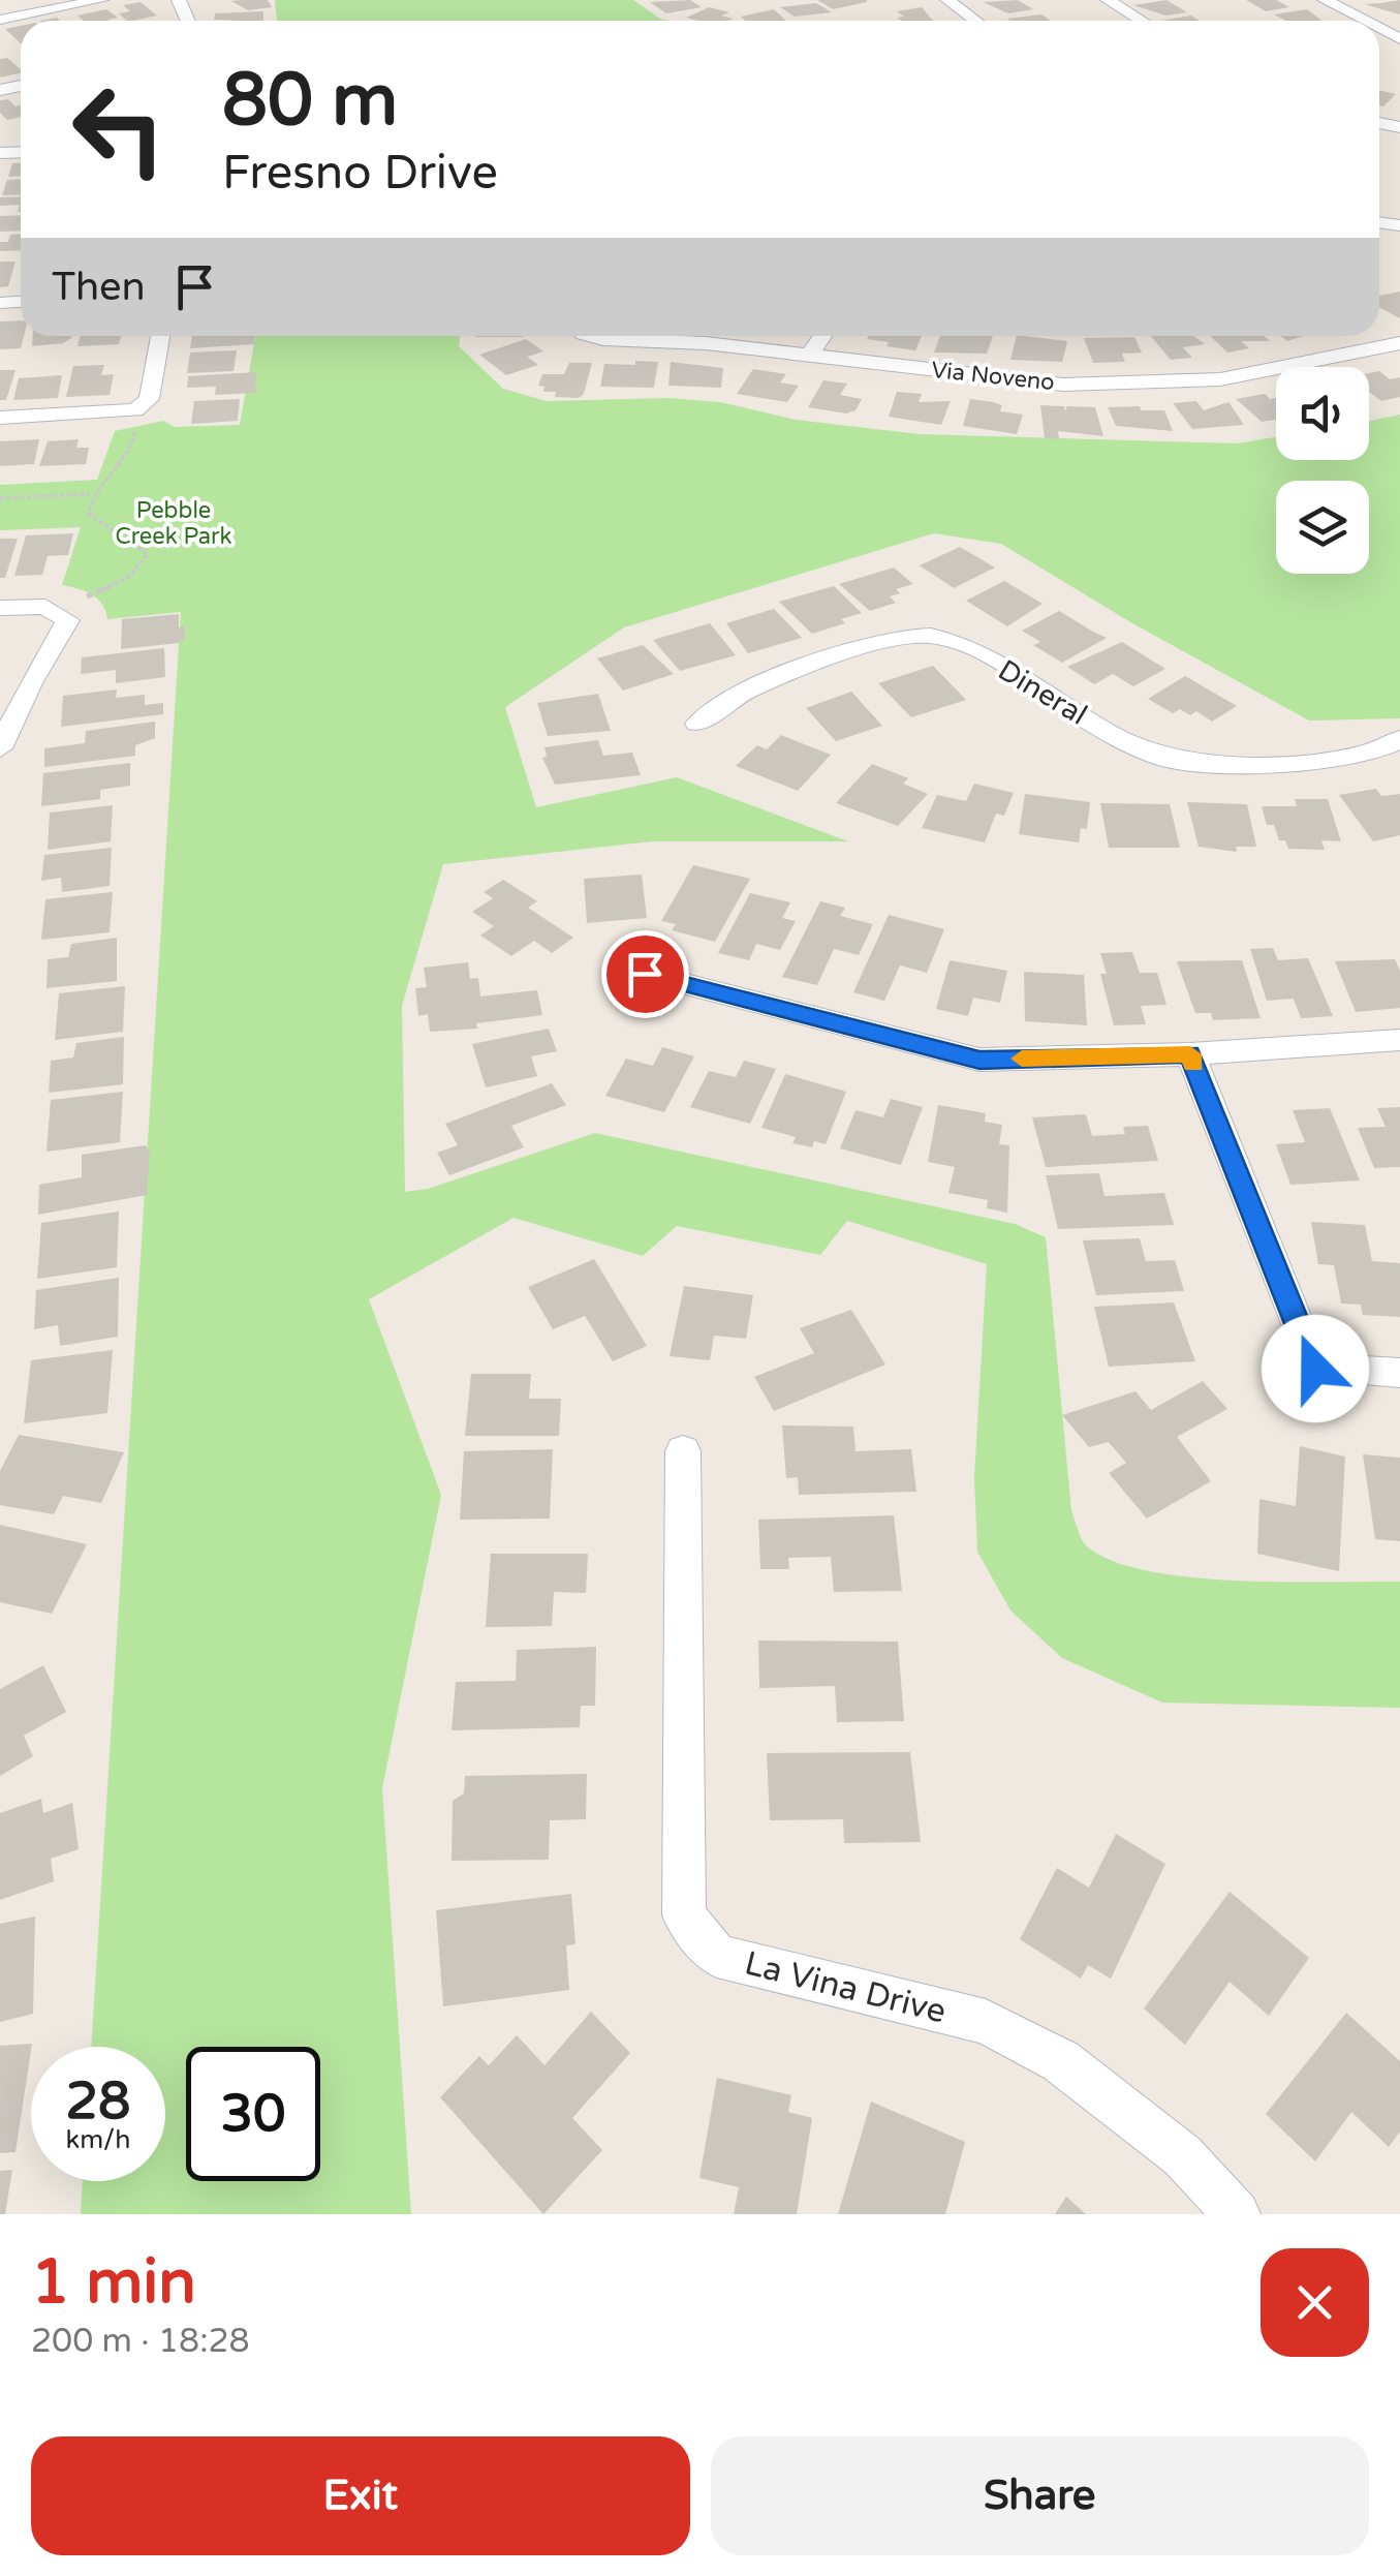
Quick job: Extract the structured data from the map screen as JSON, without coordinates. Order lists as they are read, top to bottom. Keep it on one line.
{"streets":{"street":["Via Noveno","Dineral","La Vina Drive"]},"parks":["Pebble Creek Park"],"page":{"turn":["80 m","Fresno Drive"],"then":"Then","speed":"28 km/h","limit":"30","heading":["1 min","200 m · 18:28"],"buttons":["Exit","Share"]}}
